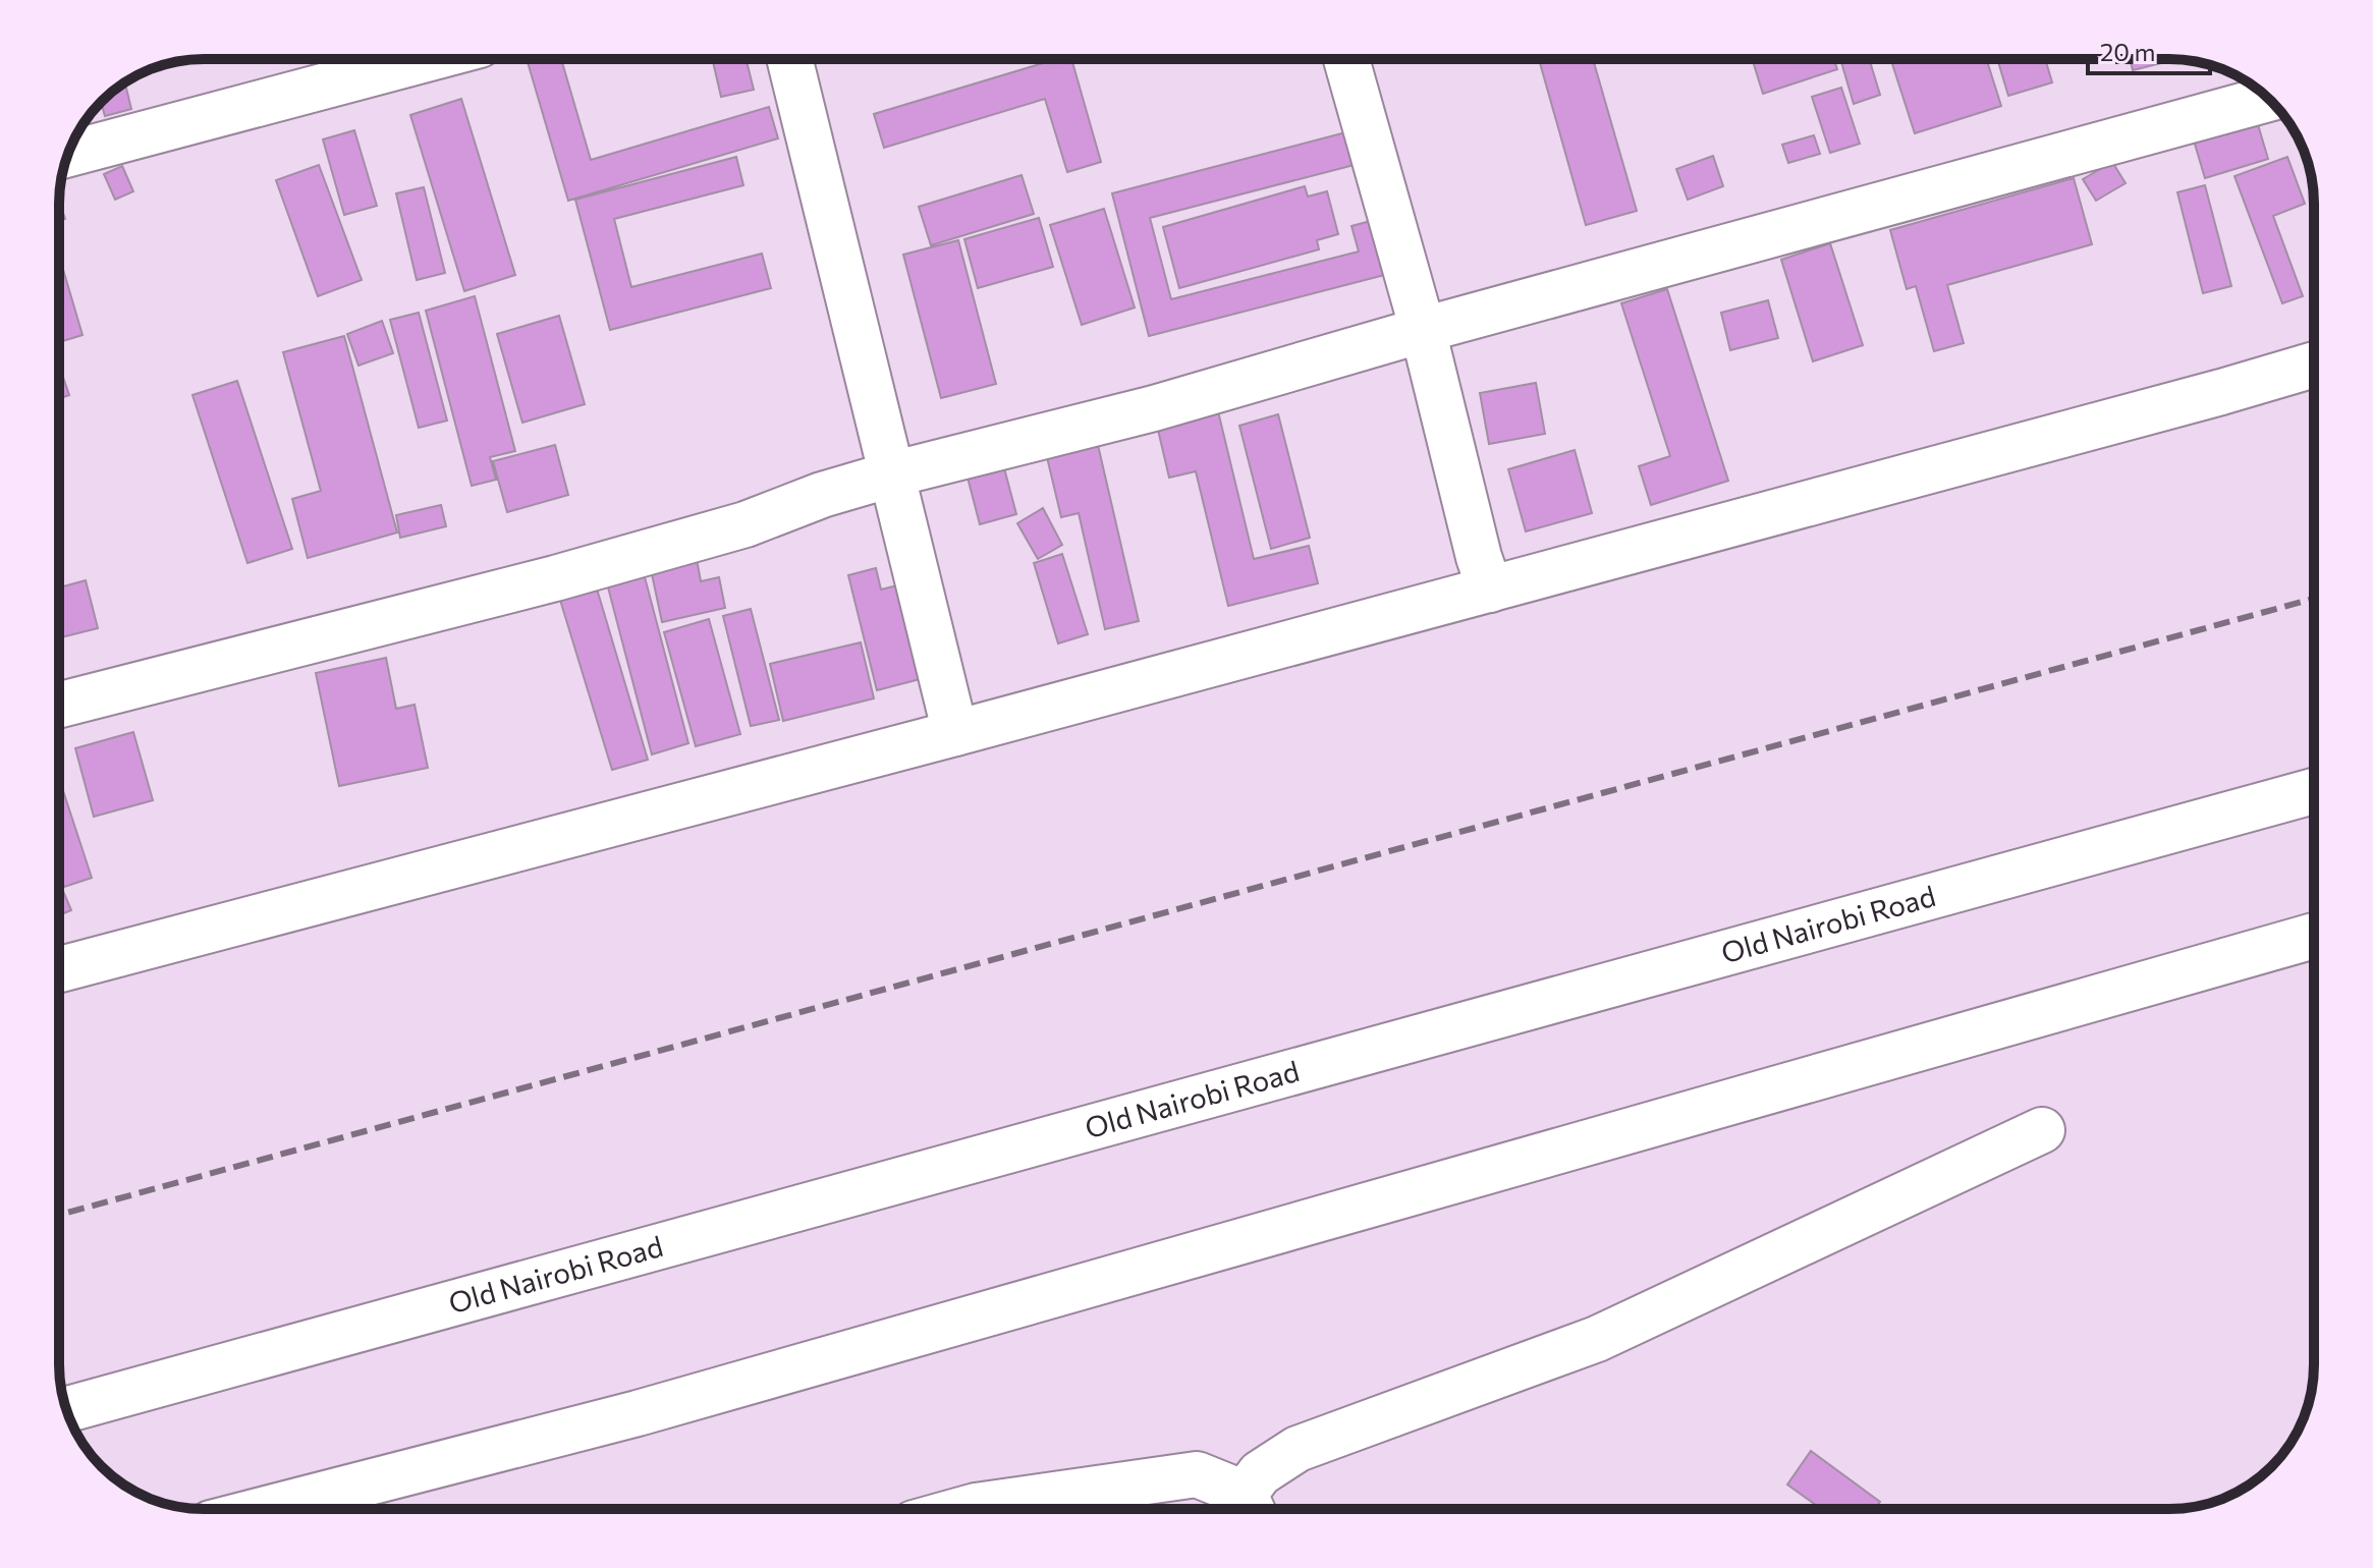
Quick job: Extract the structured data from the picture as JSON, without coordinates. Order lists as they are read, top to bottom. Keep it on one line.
{"streets":{"main road":["Old Nairobi Road"]},"scale_bar":"20 m"}
